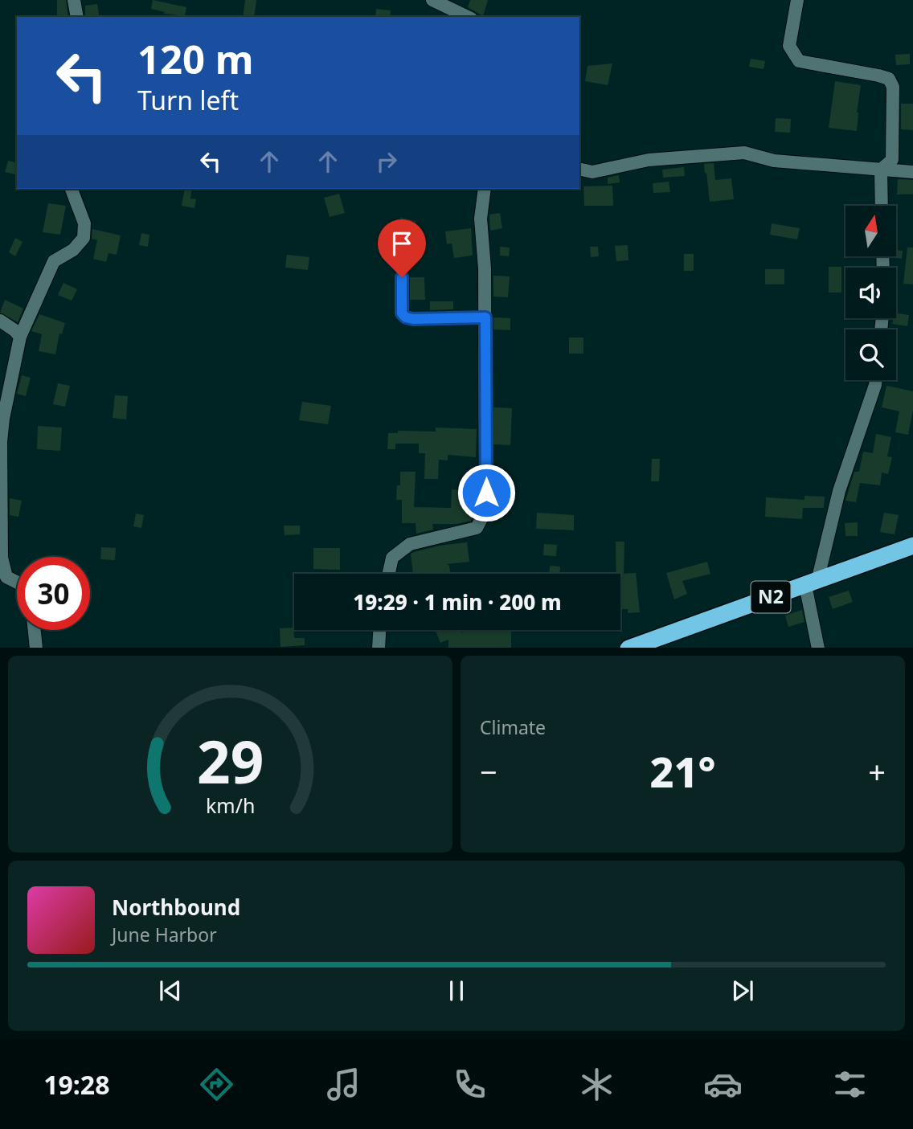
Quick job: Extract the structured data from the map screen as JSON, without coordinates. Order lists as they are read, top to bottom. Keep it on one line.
{"streets":{"highway":["N2"]},"north":"top","page":{"turn":["120 m","Turn left"],"limit":"30","trip":"19:29 · 1 min · 200 m","tile":"Climate","heat":["−","21°","+"],"song":["Northbound","June Harbor"],"tabs":"19:28","gauge":["29","km/h"]}}
